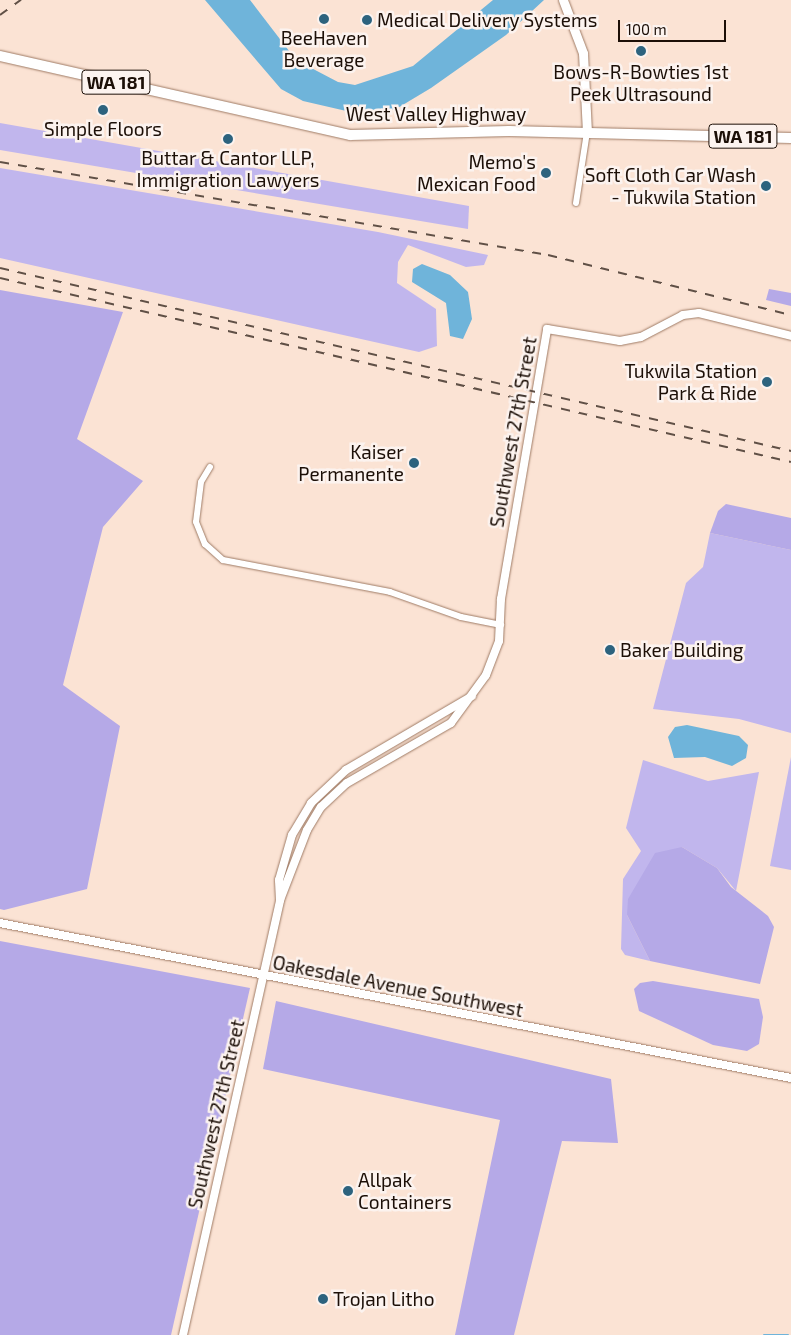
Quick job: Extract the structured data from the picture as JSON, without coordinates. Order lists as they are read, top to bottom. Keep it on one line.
{"streets":{"main road":["WA 181","West Valley Highway"],"street":["Southwest 27th Street","Oakesdale Avenue Southwest"]},"crossings":[["Southwest 27th Street","Oakesdale Avenue Southwest"]],"places":["BeeHaven Beverage","Medical Delivery Systems","Bows-R-Bowties 1st Peek Ultrasound","Simple Floors","Buttar & Cantor LLP, Immigration Lawyers","Memo's Mexican Food","Soft Cloth Car Wash - Tukwila Station","Tukwila Station Park & Ride","Kaiser Permanente","Baker Building","Allpak Containers","Trojan Litho"],"scale_bar":"100 m"}
